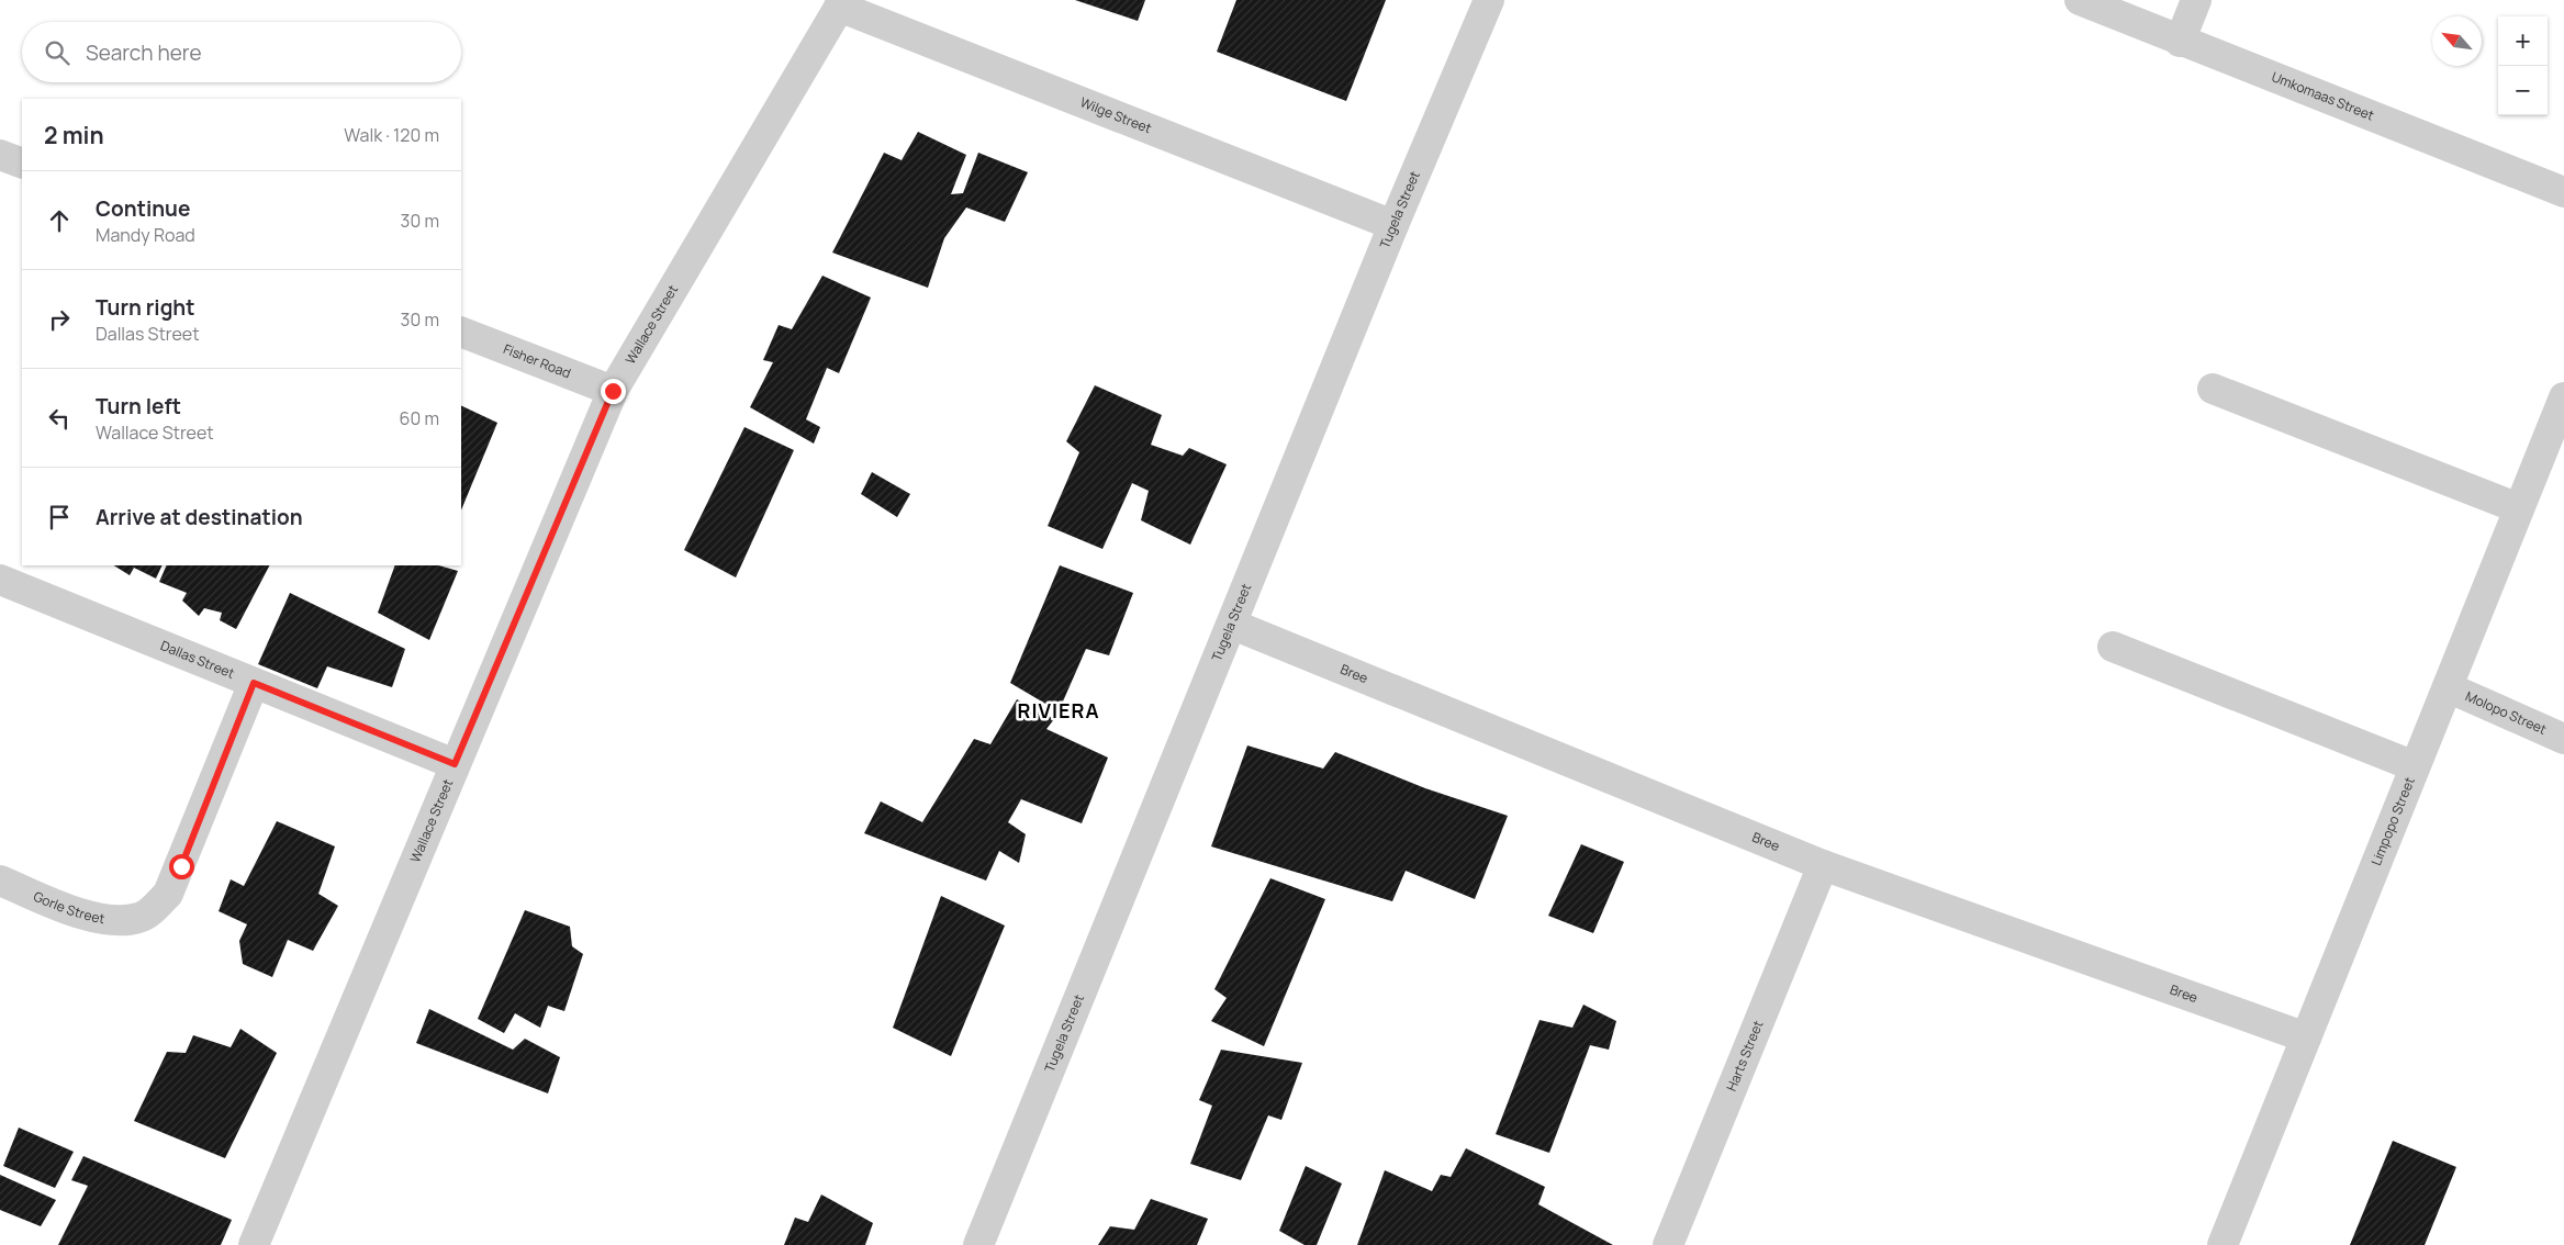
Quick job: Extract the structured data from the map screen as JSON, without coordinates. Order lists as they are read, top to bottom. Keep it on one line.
{"streets":{"street":["Umkomaas Street","Wilge Street","Tugela Street","Wallace Street","Fisher Road","Dallas Street","Bree","Molopo Street","Limpopo Street","Gorle Street","Harts Street"]},"crossings":[["Wilge Street","Tugela Street"],["Wilge Street","Wallace Street"],["Tugela Street","Bree"],["Wallace Street","Fisher Road"],["Wallace Street","Dallas Street"],["Dallas Street","Gorle Street"],["Bree","Limpopo Street"],["Bree","Harts Street"],["Molopo Street","Limpopo Street"]],"districts":["RIVIERA"],"north":"top left","page":{"map_buttons":["+","−"],"search":"Search here","heading":["2 min","Walk · 120 m"],"list":[["Continue","Mandy Road","30 m"],["Turn right","Dallas Street","30 m"],["Turn left","Wallace Street","60 m"],"Arrive at destination"]}}
